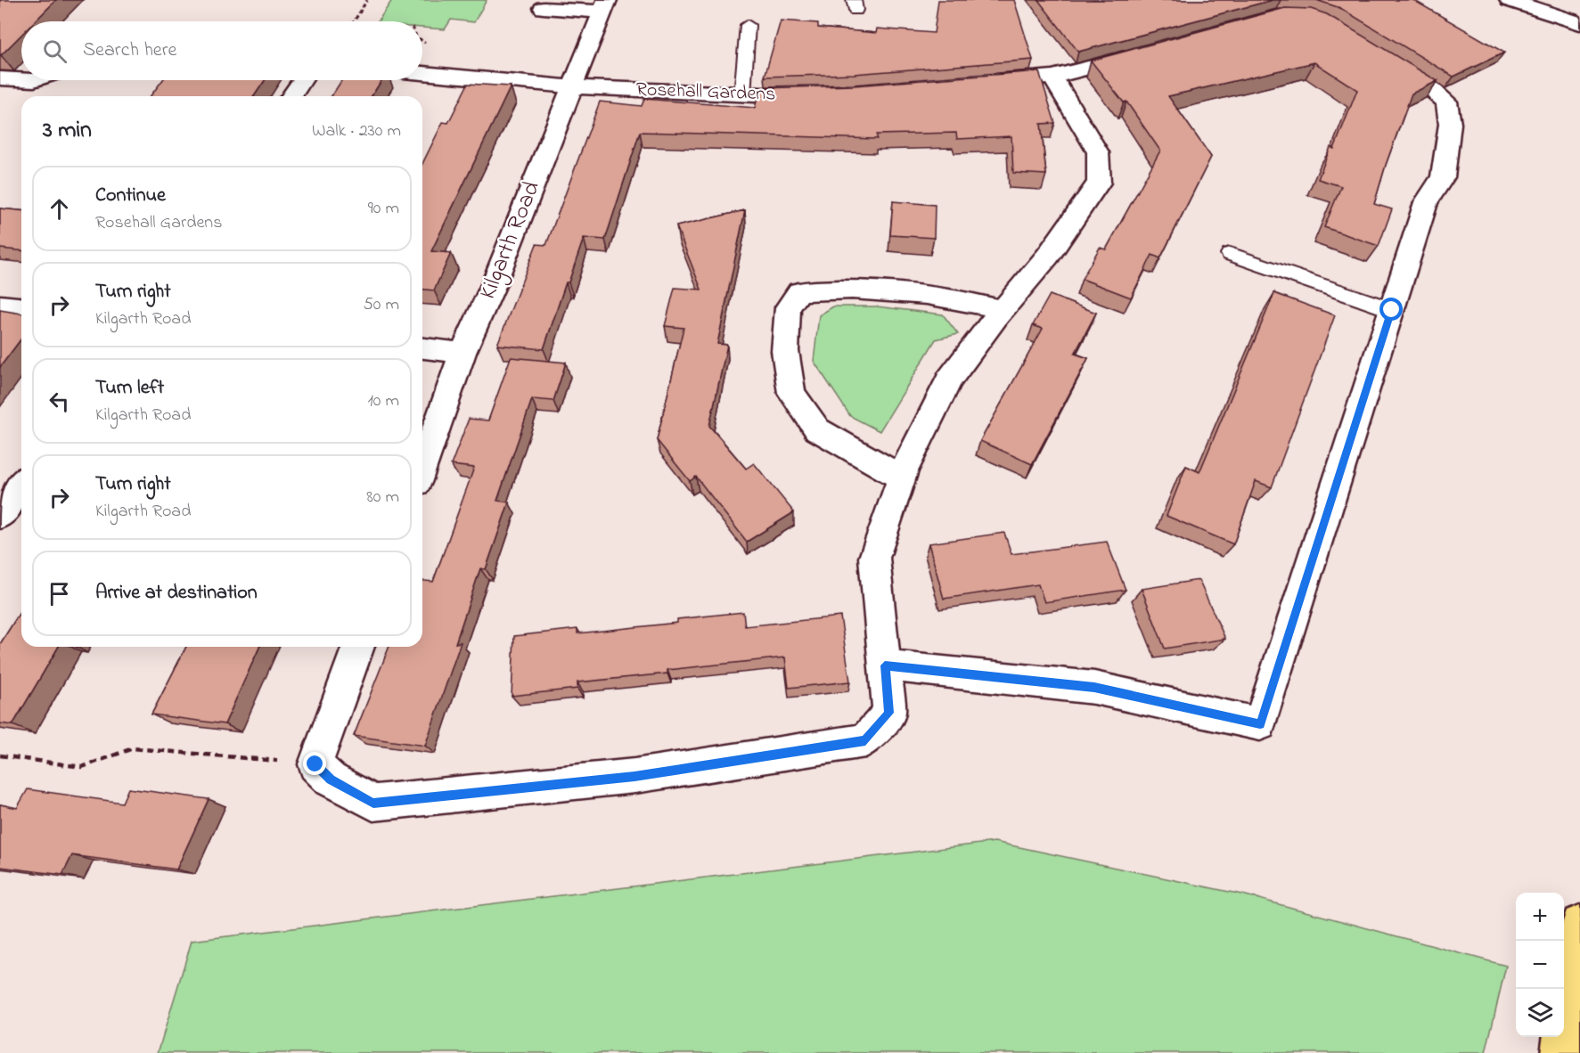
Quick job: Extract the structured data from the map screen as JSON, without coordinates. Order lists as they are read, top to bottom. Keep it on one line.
{"streets":{"street":["Rosehall Gardens","Kilgarth Road"]},"crossings":[["Rosehall Gardens","Kilgarth Road"]],"page":{"search":"Search here","heading":["3 min","Walk · 230 m"],"list":[["Continue","Rosehall Gardens","90 m"],["Turn right","Kilgarth Road","50 m"],["Turn left","Kilgarth Road","10 m"],["Turn right","Kilgarth Road","80 m"],"Arrive at destination"],"map_buttons":["+","−"]}}
